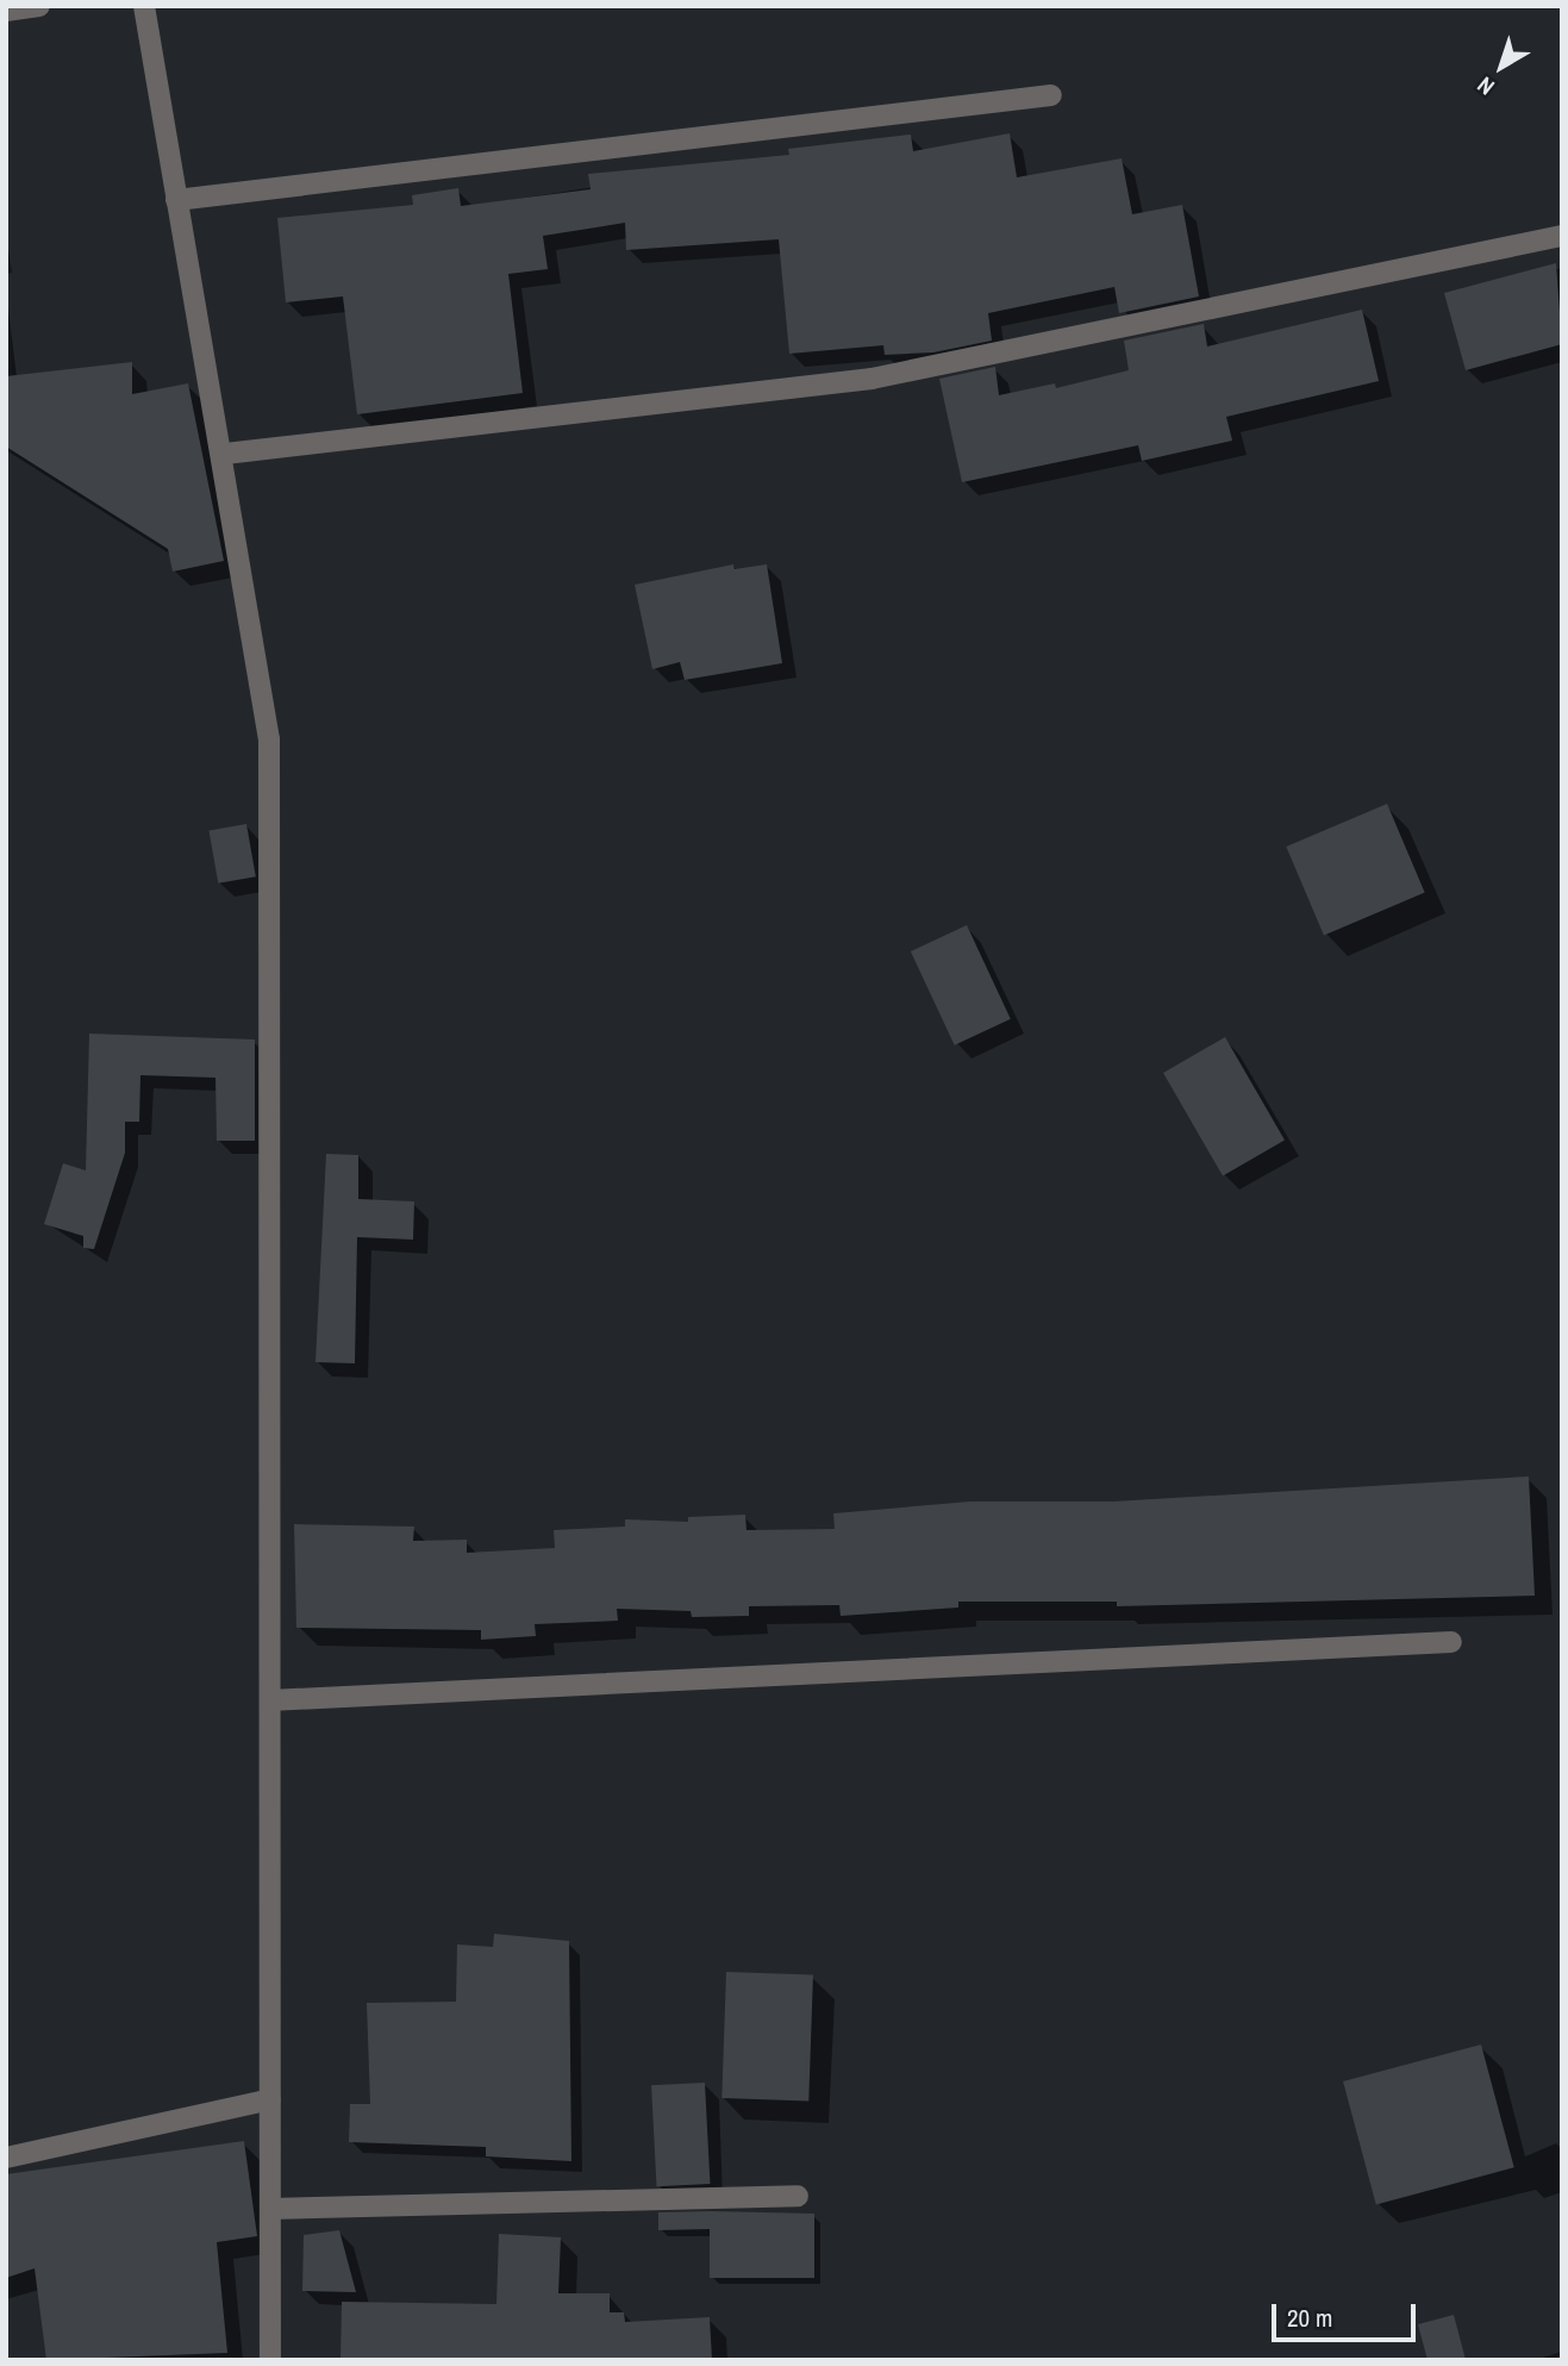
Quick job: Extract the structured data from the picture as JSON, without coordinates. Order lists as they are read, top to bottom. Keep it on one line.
{"scale_bar":"20 m","north":"bottom left"}
